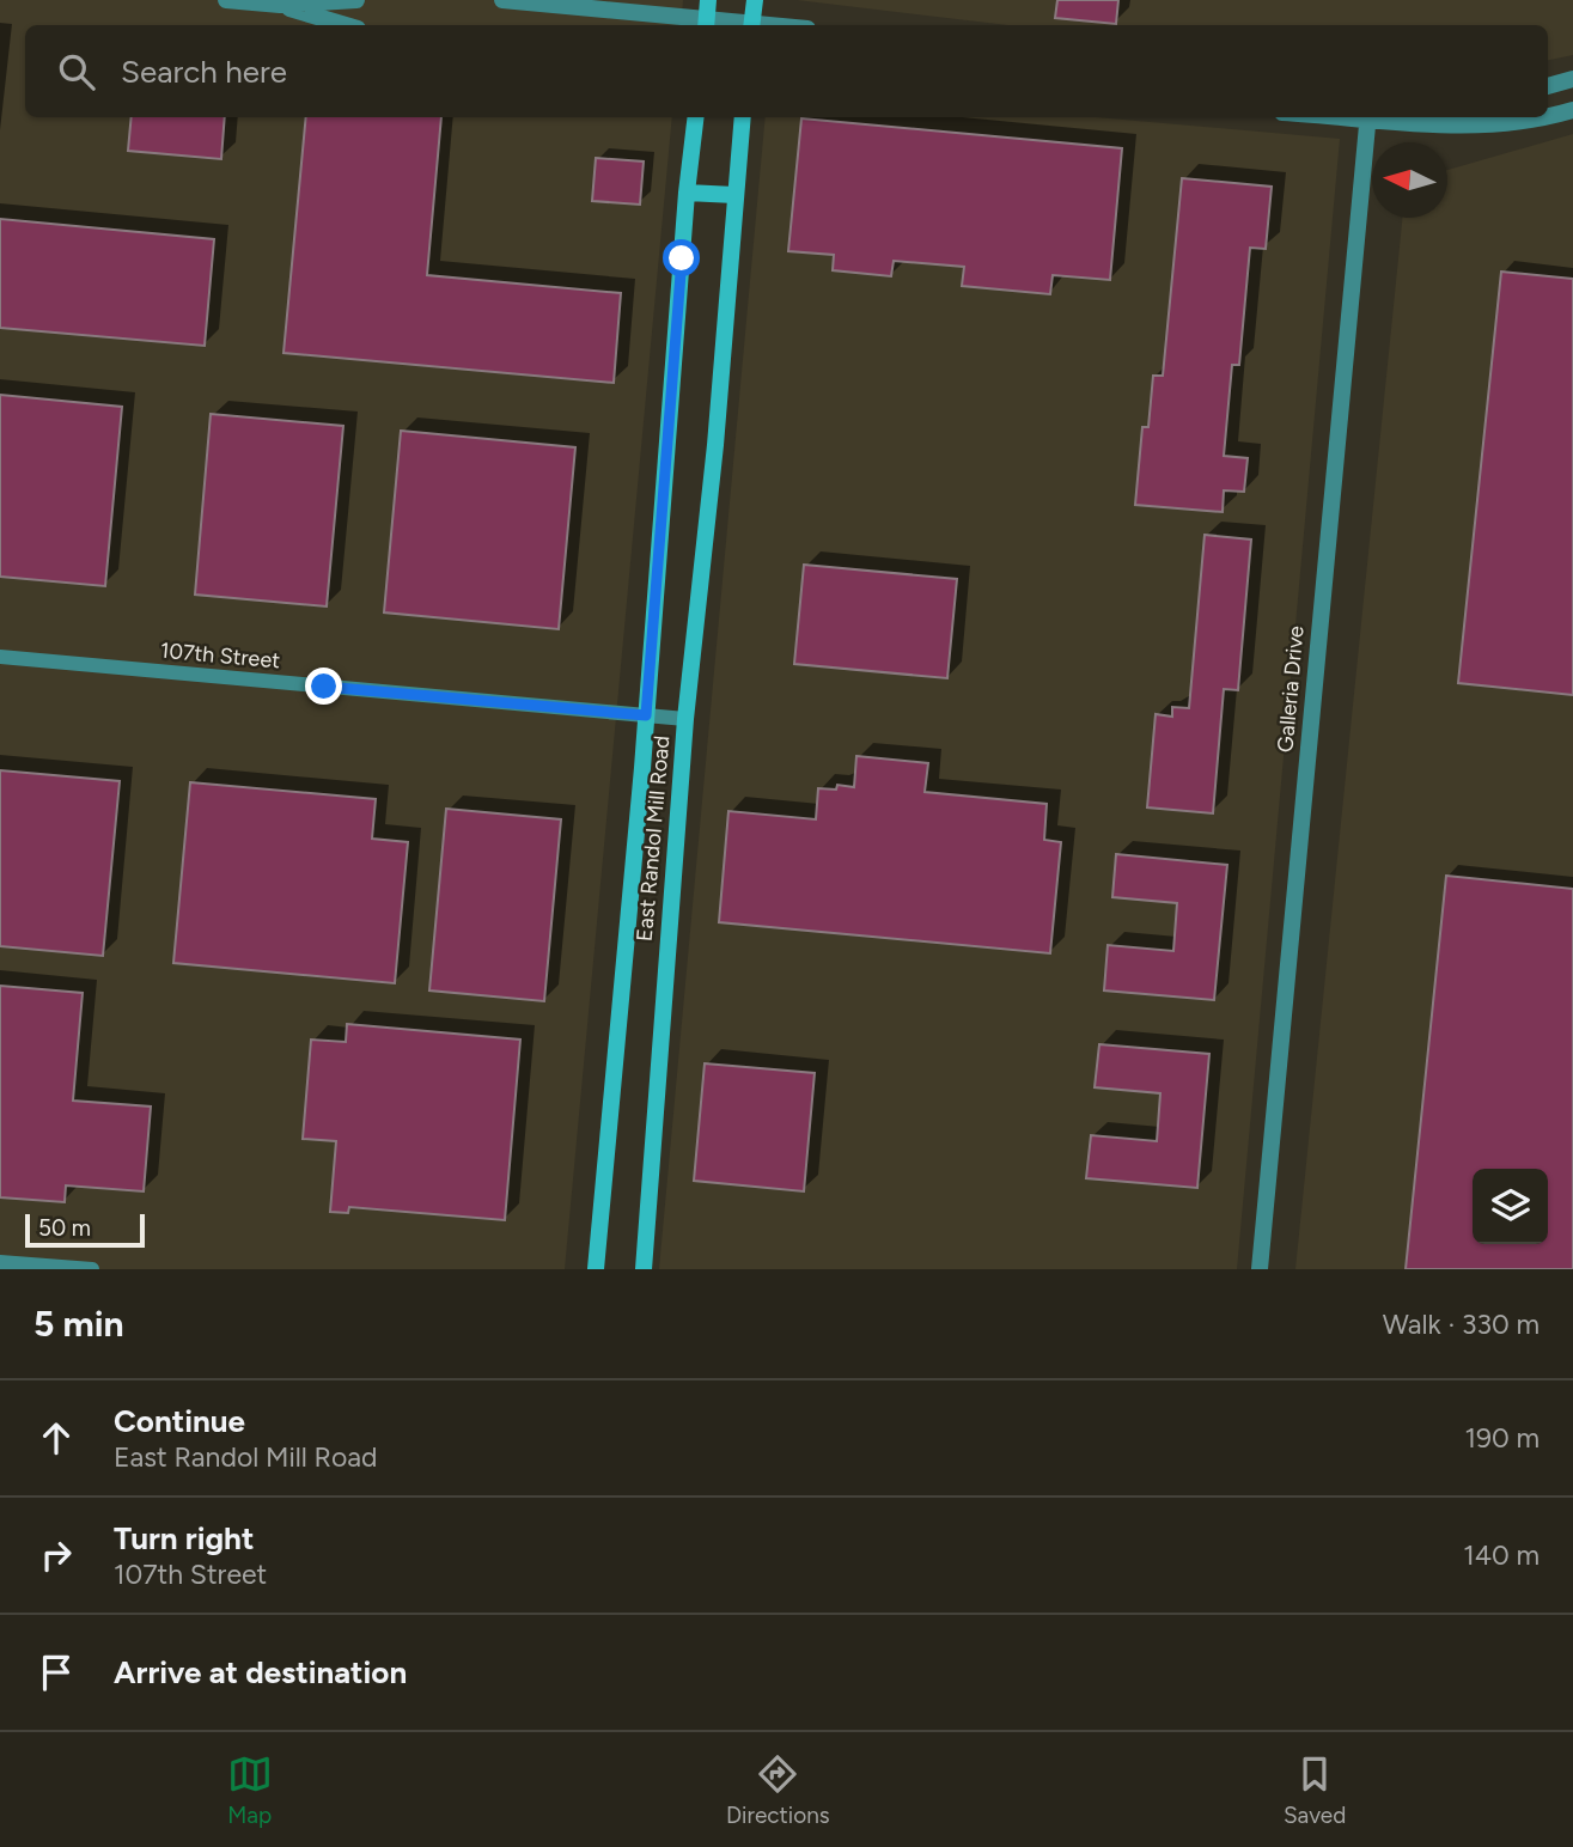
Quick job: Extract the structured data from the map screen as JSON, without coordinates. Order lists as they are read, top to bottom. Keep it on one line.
{"streets":{"main road":["East Randol Mill Road"],"street":["107th Street","Galleria Drive"]},"crossings":[["107th Street","East Randol Mill Road"]],"scale_bar":"50 m","north":"left","page":{"search":"Search here","scale":"50 m","heading":["5 min","Walk · 330 m"],"list":[["Continue","East Randol Mill Road","190 m"],["Turn right","107th Street","140 m"],"Arrive at destination"],"nav":["Map","Directions","Saved"]}}
